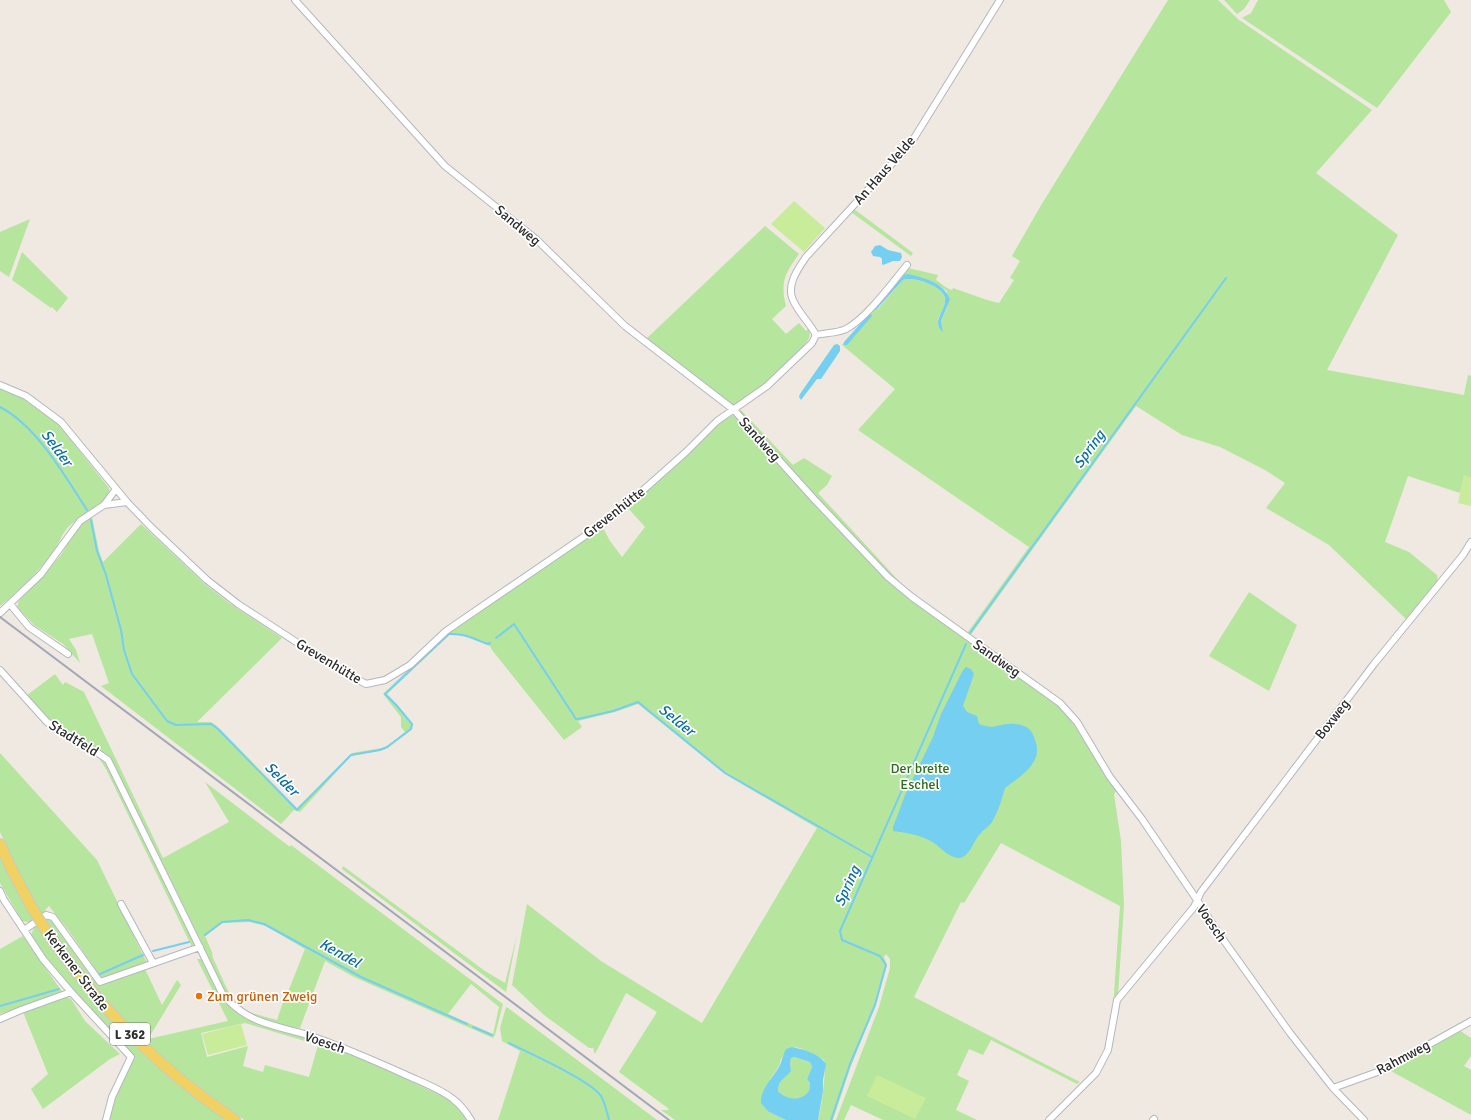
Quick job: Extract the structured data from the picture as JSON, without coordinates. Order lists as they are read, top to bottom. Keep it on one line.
{"streets":{"main road":["Kerkener Straße","L 362"],"street":["An Haus Velde","Sandweg","Grevenhütte","Boxweg","Stadtfeld","Voesch","Rahmweg"]},"crossings":[["Sandweg","Grevenhütte"],["Sandweg","Boxweg"],["Sandweg","Voesch"],["Boxweg","Voesch"],["Stadtfeld","Voesch"],["Voesch","Rahmweg"]],"water":["Selder","Spring","Kendel"],"parks":["Der breite Eschel"],"places":["Zum grünen Zweig"]}
